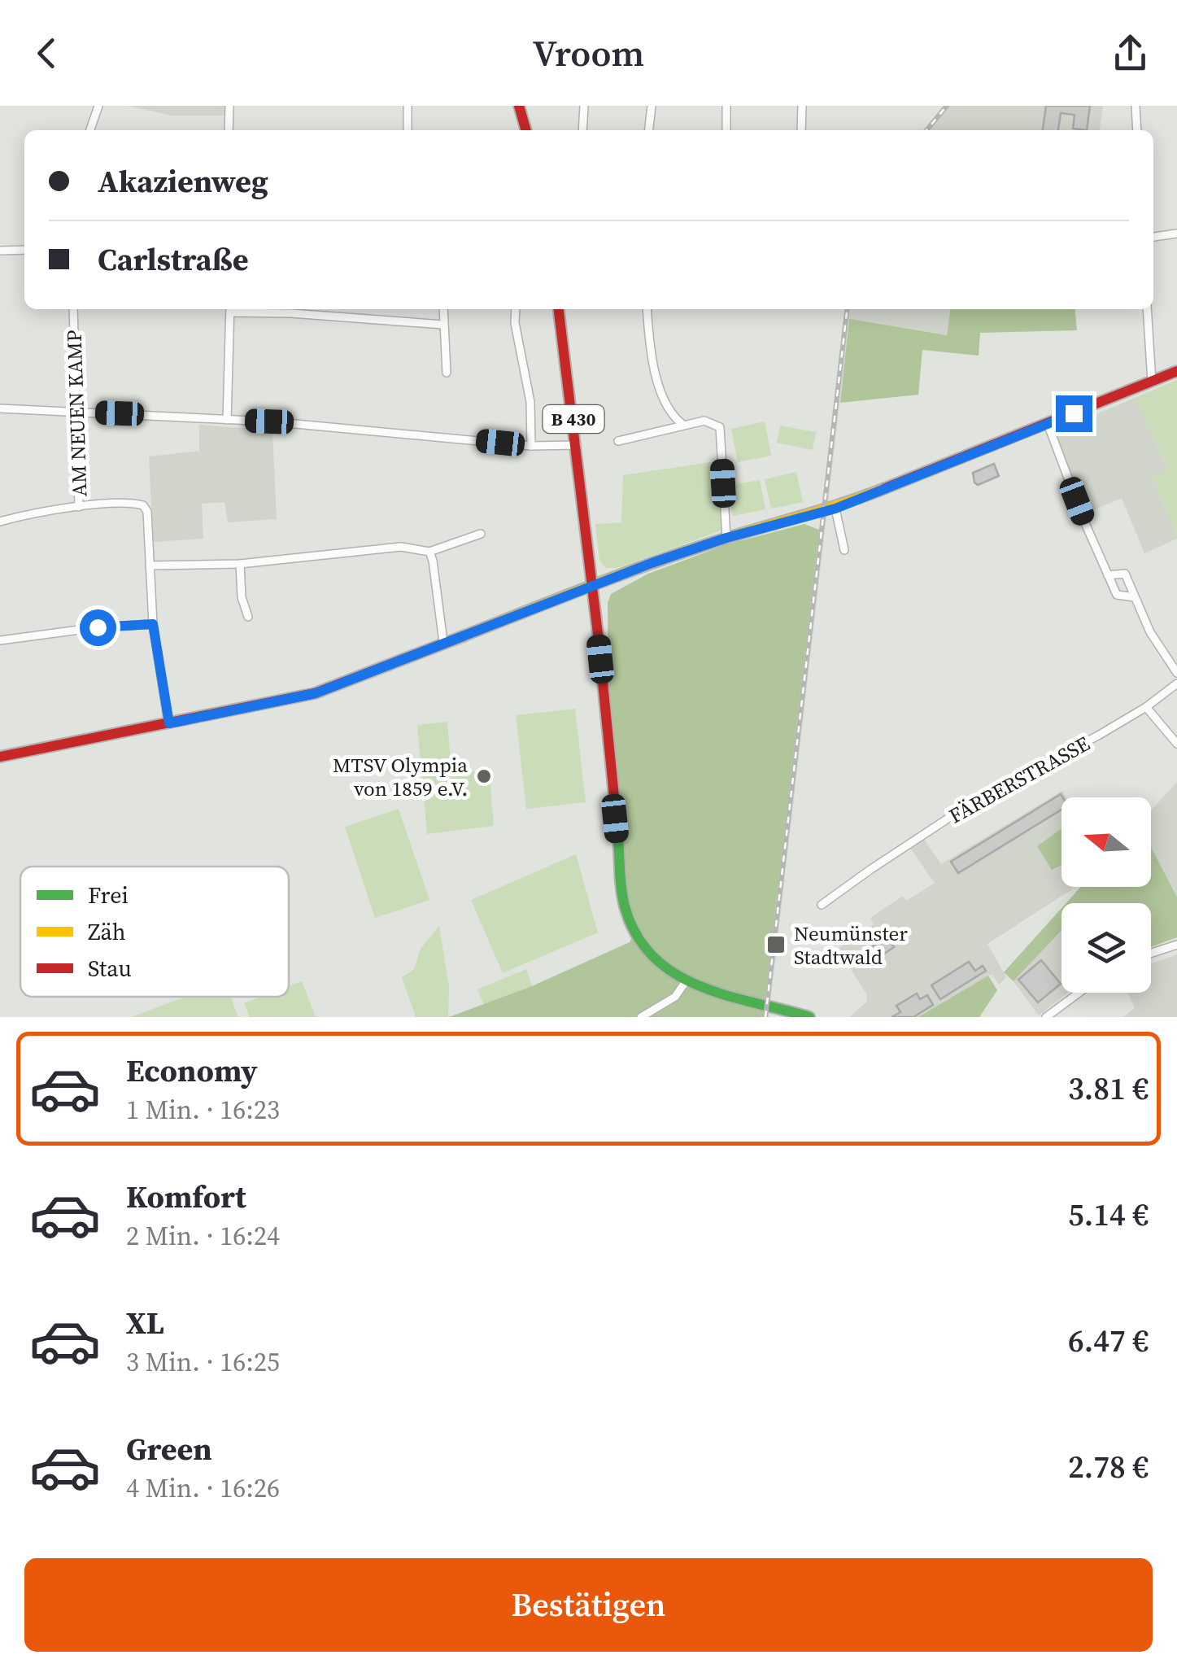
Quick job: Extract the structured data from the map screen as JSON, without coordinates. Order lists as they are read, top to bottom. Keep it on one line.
{"streets":{"street":["AM NEUEN KAMP","B 430","FÄRBERSTRASSE"]},"places":{"other":["MTSV Olympia von 1859 e.V."],"transit":["Neumünster Stadtwald"]},"legend":["Frei","Zäh","Stau"],"north":"left","page":{"header":"Vroom","banner":["Akazienweg","Carlstraße"],"list":[{"name":"Economy","note":"1 Min. · 16:23","value":"3.81 €"},{"name":"Komfort","note":"2 Min. · 16:24","value":"5.14 €"},{"name":"XL","note":"3 Min. · 16:25","value":"6.47 €"},{"name":"Green","note":"4 Min. · 16:26","value":"2.78 €"}],"buttons":"Bestätigen"}}
